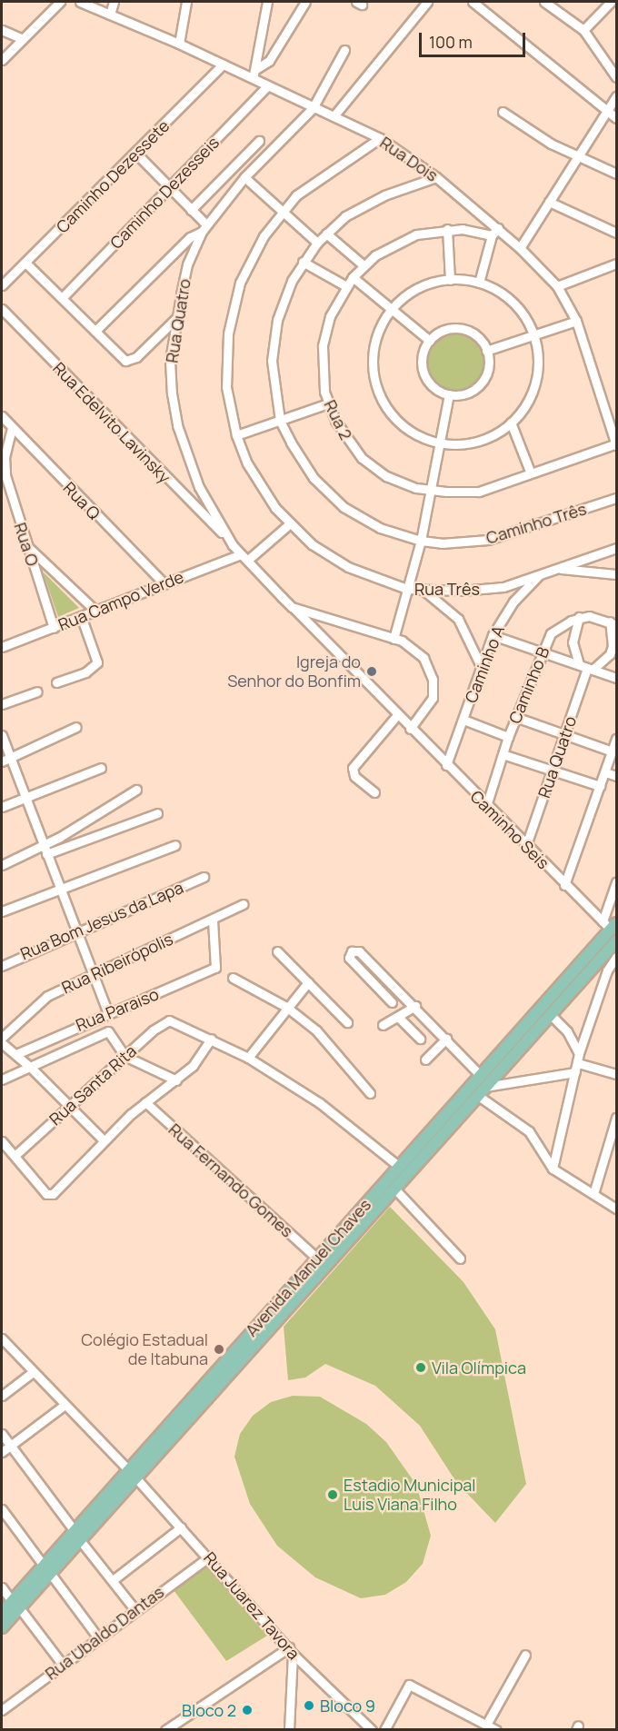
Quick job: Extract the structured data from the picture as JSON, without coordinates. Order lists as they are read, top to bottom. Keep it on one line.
{"streets":{"main road":["Avenida Manuel Chaves"],"street":["Rua Dois","Caminho Dezessete","Caminho Dezesseis","Rua Quatro","Rua 2","Rua Edelvito Lavinsky","Rua Q","Caminho Três","Rua O","Rua Três","Rua Campo Verde","Caminho A","Caminho B","Caminho Seis","Rua Bom Jesus da Lapa","Rua Ribeirópolis","Rua Paraiso","Rua Santa Rita","Rua Fernando Gomes","Rua Juarez Tavora","Rua Ubaldo Dantas"]},"crossings":[["Rua Dois","Caminho Dezessete"],["Rua Dois","Caminho Dezesseis"],["Rua Dois","Rua Quatro"],["Rua Dois","Rua 2"],["Rua Dois","Caminho Três"],["Rua Dois","Rua Três"],["Rua Quatro","Rua Edelvito Lavinsky"],["Rua Quatro","Rua Campo Verde"],["Rua Quatro","Caminho B"],["Rua Quatro","Caminho Seis"],["Rua Q","Rua O"],["Rua Q","Rua Campo Verde"],["Rua O","Rua Campo Verde"],["Rua Três","Caminho A"],["Rua Campo Verde","Caminho Seis"],["Caminho A","Caminho Seis"],["Caminho B","Caminho Seis"],["Caminho Seis","Avenida Manuel Chaves"],["Rua Ribeirópolis","Rua Paraiso"],["Rua Paraiso","Rua Santa Rita"],["Rua Fernando Gomes","Avenida Manuel Chaves"],["Avenida Manuel Chaves","Rua Juarez Tavora"],["Rua Juarez Tavora","Rua Ubaldo Dantas"]],"places":["Igreja do Senhor do Bonfim","Colégio Estadual de Itabuna","Vila Olímpica","Estadio Municipal Luis Viana Filho","Bloco 9","Bloco 2"],"scale_bar":"100 m"}
